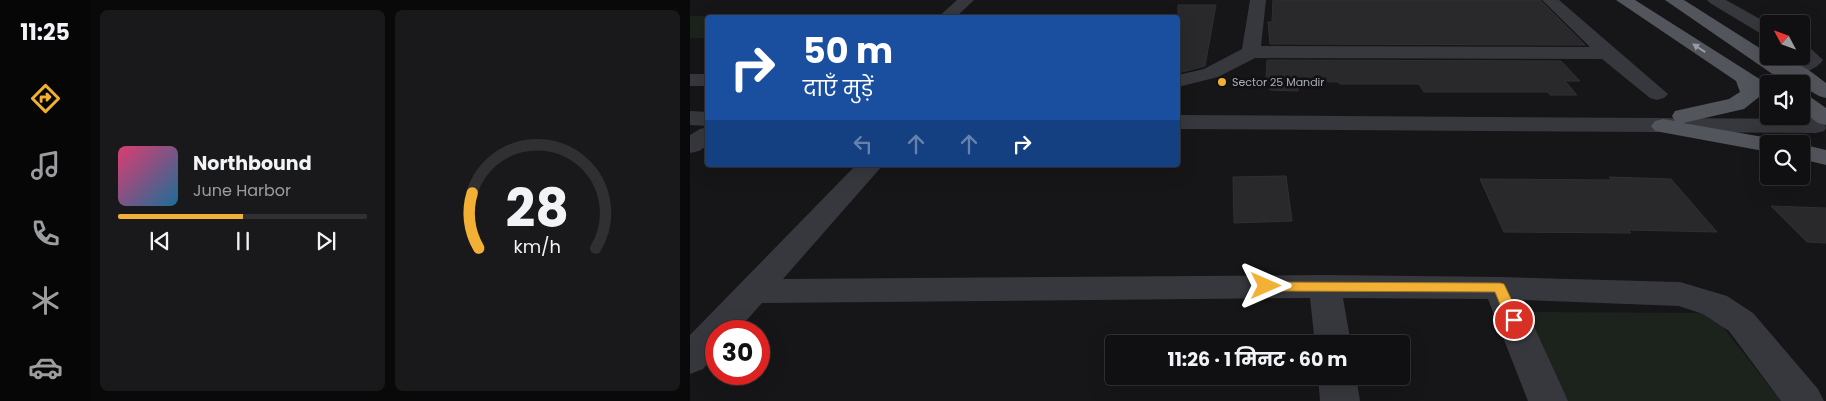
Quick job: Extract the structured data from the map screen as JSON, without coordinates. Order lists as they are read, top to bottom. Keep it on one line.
{"places":["Sector 25 Mandir"],"north":"top left","page":{"tabs":"11:25","turn":["50 m","दाएँ मुड़ें"],"song":["Northbound","June Harbor"],"limit":"30","trip":"11:26 · 1 मिनट · 60 m","gauge":["28","km/h"]}}
